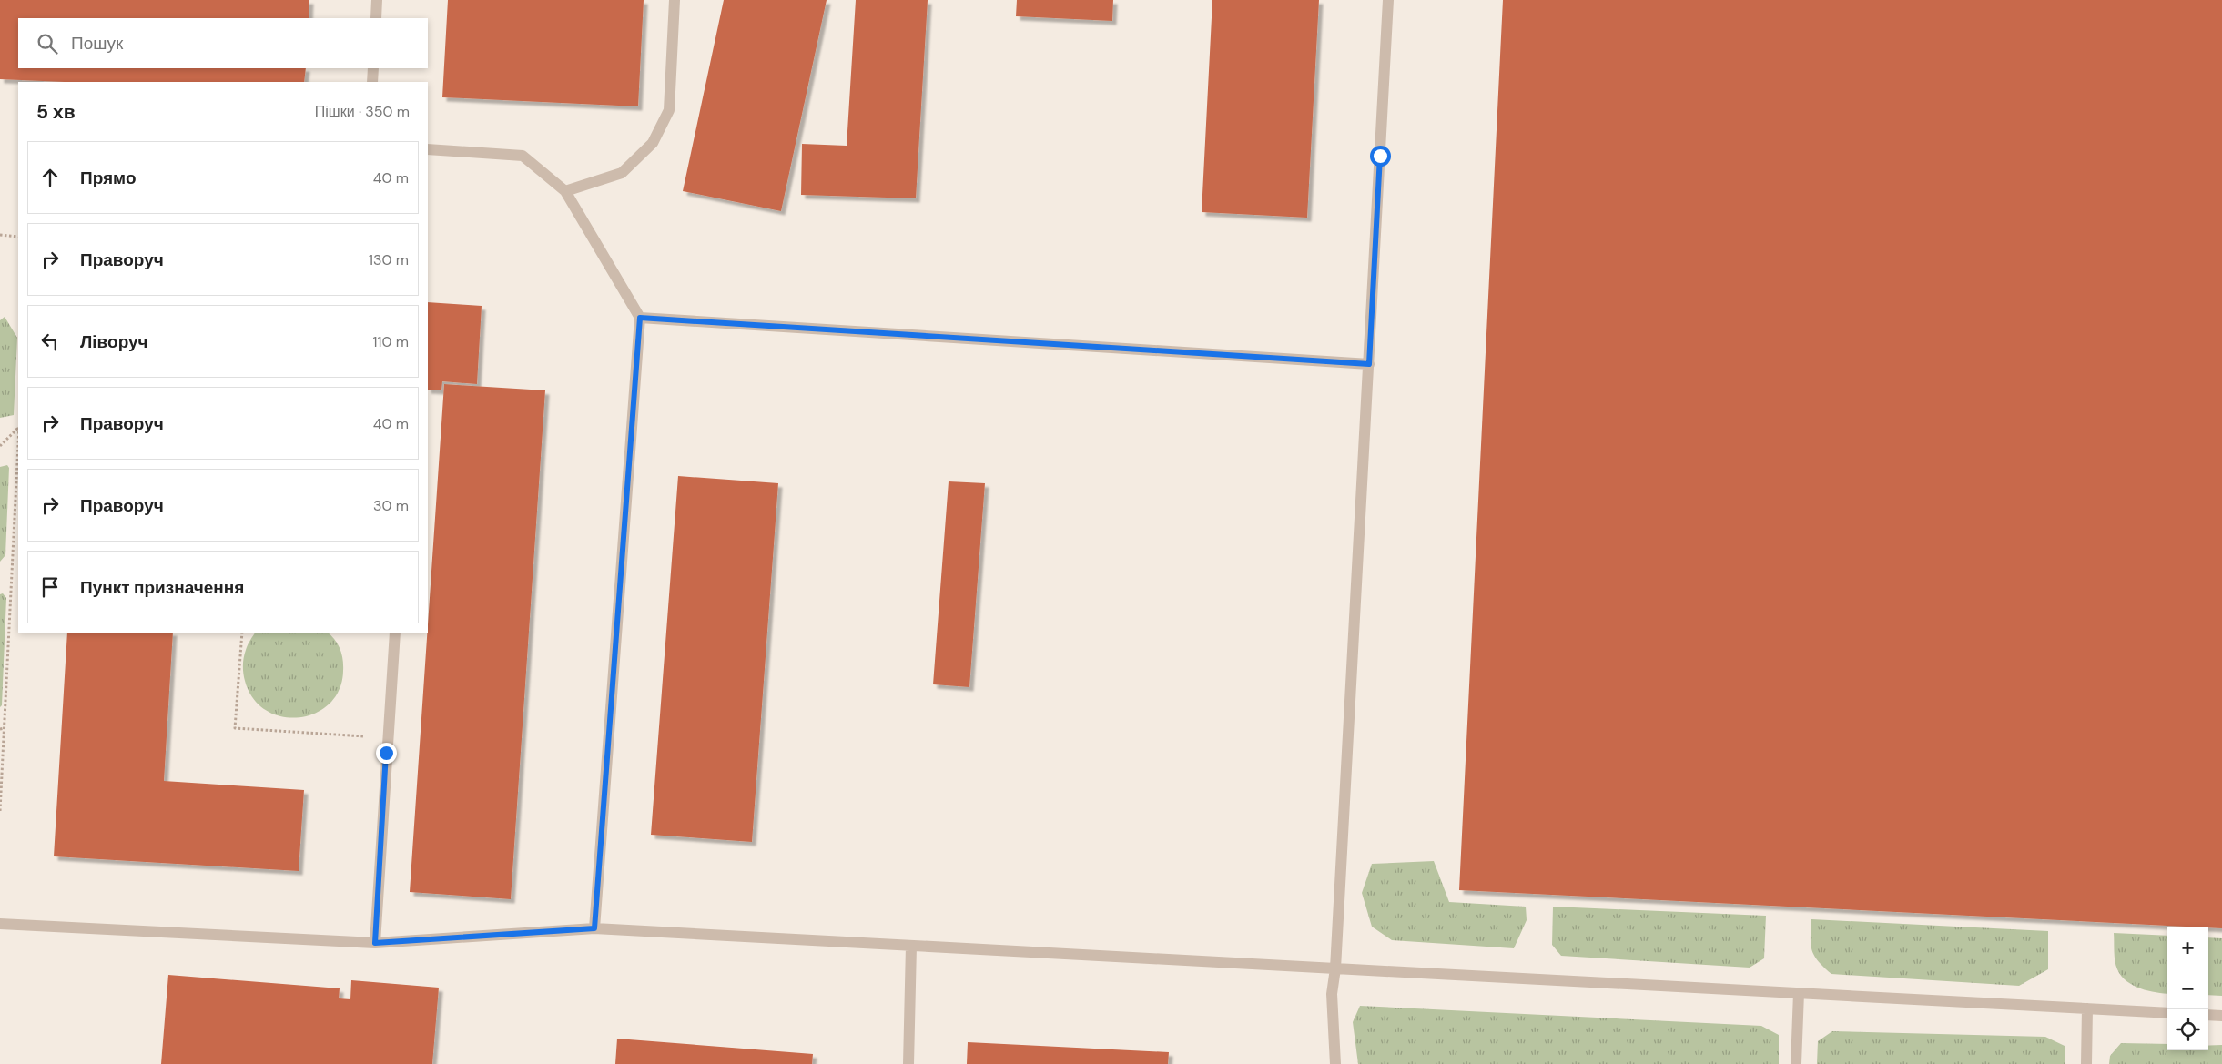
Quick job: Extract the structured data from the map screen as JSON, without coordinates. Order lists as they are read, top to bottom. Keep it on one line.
{"page":{"search":"Пошук","heading":["5 хв","Пішки · 350 m"],"list":[["Прямо","40 m"],["Праворуч","130 m"],["Ліворуч","110 m"],["Праворуч","40 m"],["Праворуч","30 m"],"Пункт призначення"],"map_buttons":["+","−"]}}
